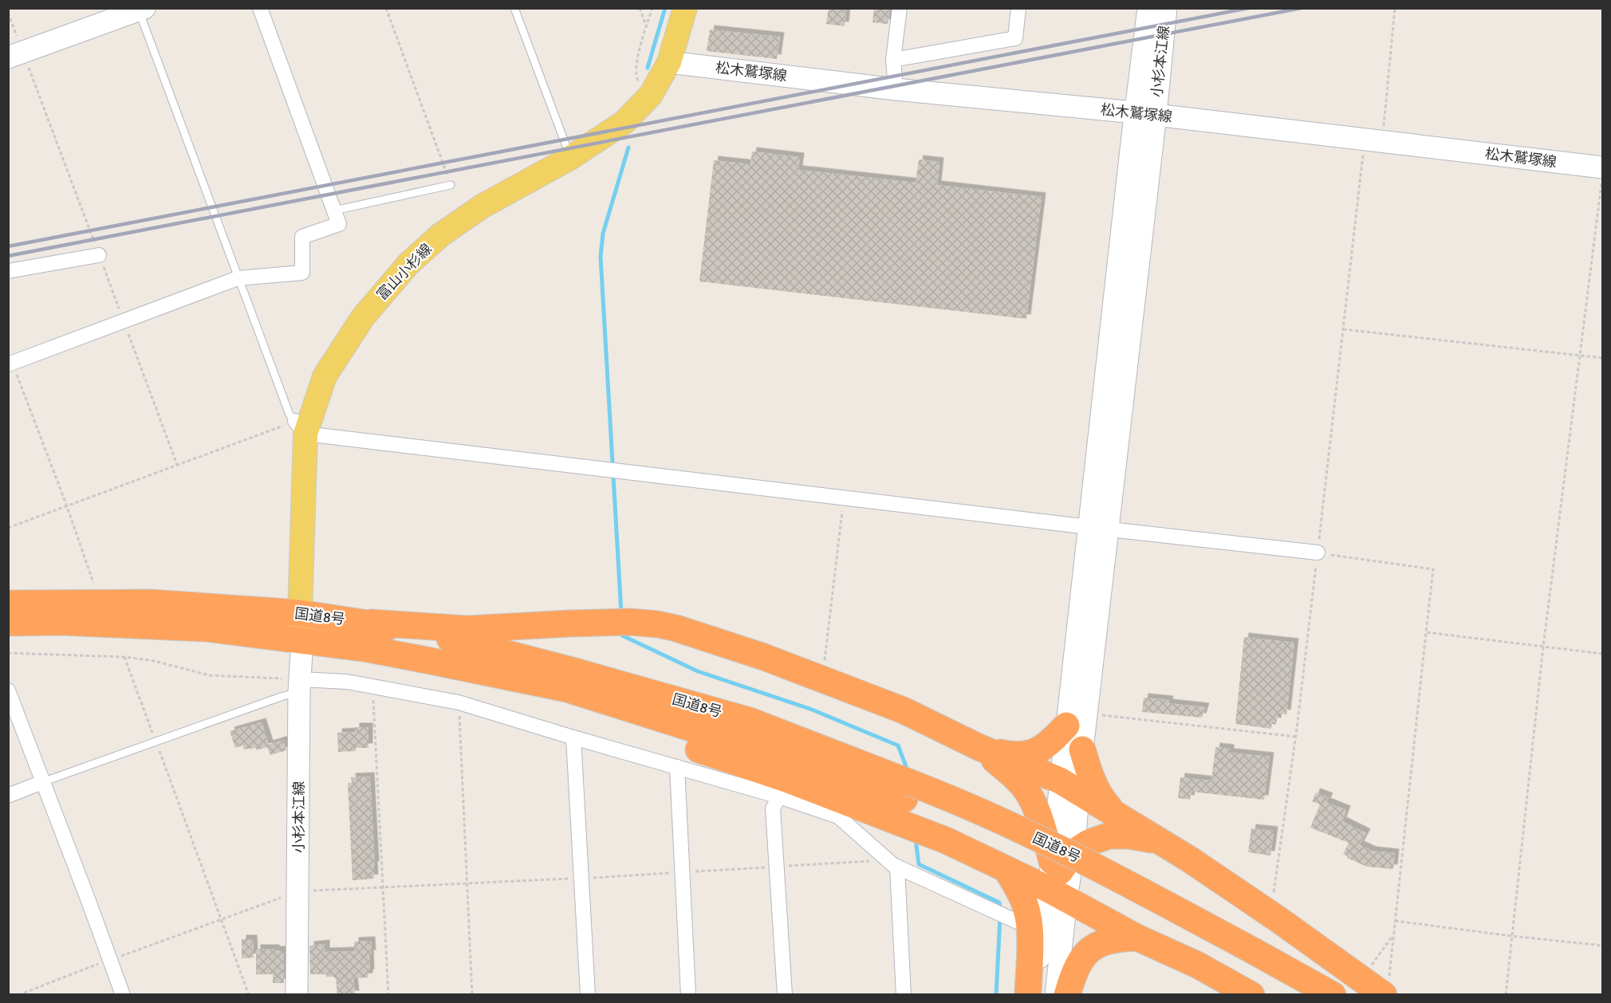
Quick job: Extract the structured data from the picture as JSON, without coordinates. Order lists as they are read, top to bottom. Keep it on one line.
{"streets":{"highway":["国道8号"],"main road":["小杉本江線","松木鷲塚線","富山小杉線"]},"crossings":[["小杉本江線","松木鷲塚線"],["小杉本江線","富山小杉線"],["小杉本江線","国道8号"],["松木鷲塚線","富山小杉線"],["富山小杉線","国道8号"]]}
